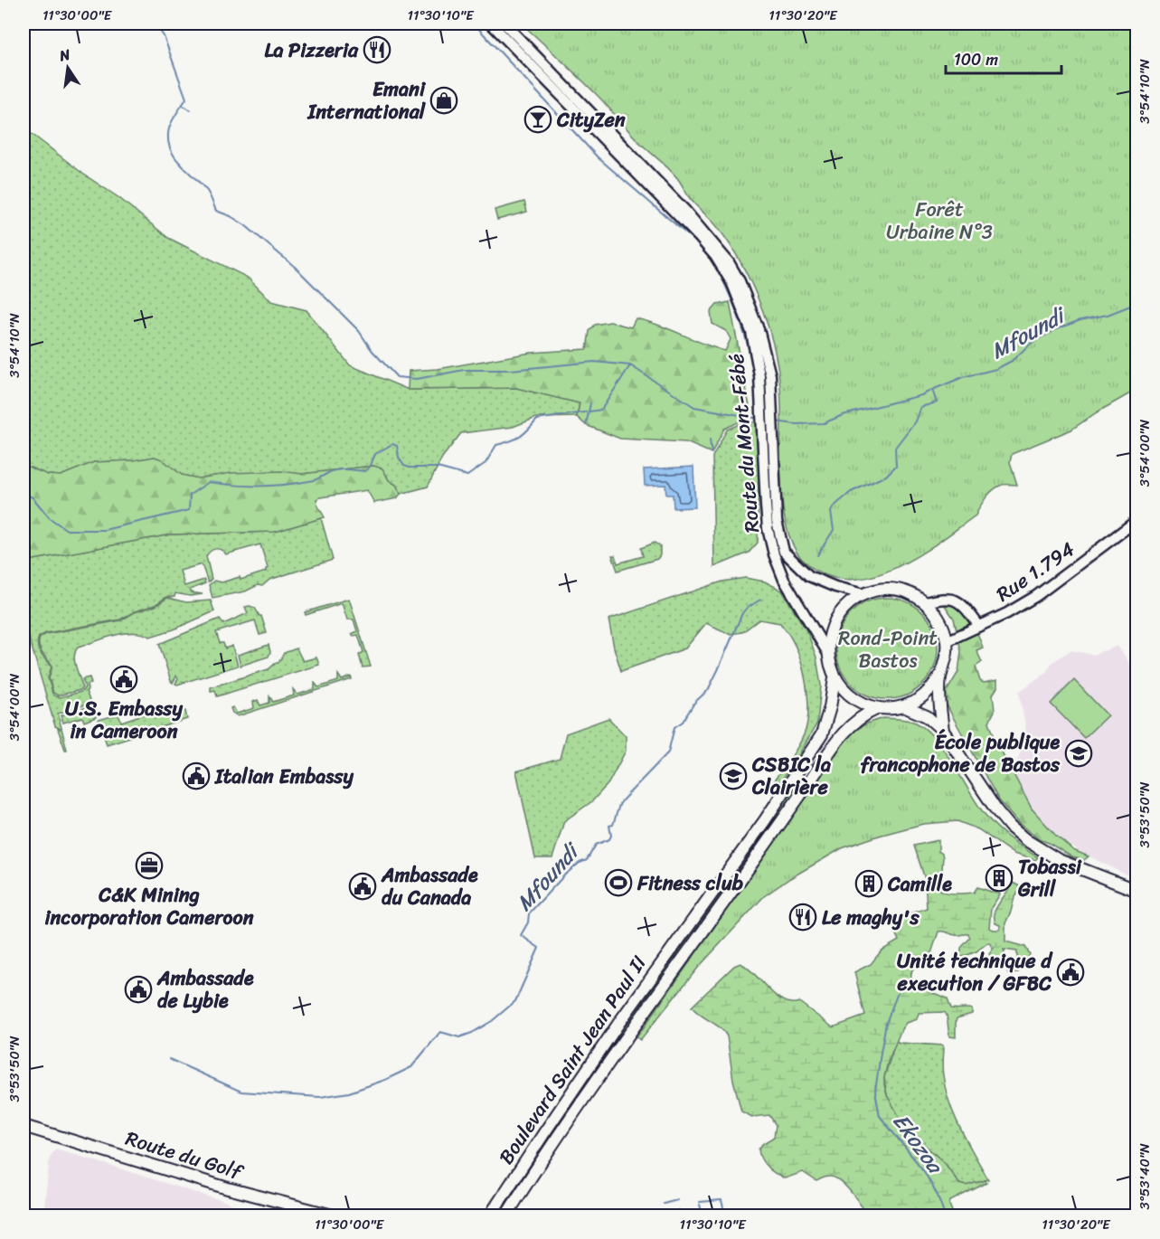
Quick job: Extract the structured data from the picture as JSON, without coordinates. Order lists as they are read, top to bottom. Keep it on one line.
{"streets":{"main road":["Boulevard Saint Jean Paul II","Route du Golf"],"street":["Route du Mont-Fébé","Rue 1.794"]},"crossings":[["Route du Mont-Fébé","Rue 1.794"],["Route du Mont-Fébé","Boulevard Saint Jean Paul II"],["Rue 1.794","Boulevard Saint Jean Paul II"]],"water":["Mfoundi","Ekozoa"],"parks":["Forêt Urbaine N°3","Rond-Point Bastos"],"places":{"restaurant":["La Pizzeria","Le maghy's"],"shop":["Emani International"],"bar":["CityZen"],"public building":["U.S. Embassy in Cameroon","Italian Embassy","Ambassade du Canada","Unité technique d execution / GFBC","Ambassade de Lybie"],"school or university":["École publique francophone de Bastos","CSBIC la Clairière"],"office":["C&K Mining incorporation Cameroon"],"building":["Tobassi Grill","Camille"],"sports":["Fitness club"]},"scale_bar":"100 m","north":"top","coordinates":["11°30'00\"E","11°30'10\"E","11°30'20\"E","3°54'10\"N","3°54'00\"N","3°53'50\"N","3°53'40\"N"]}
